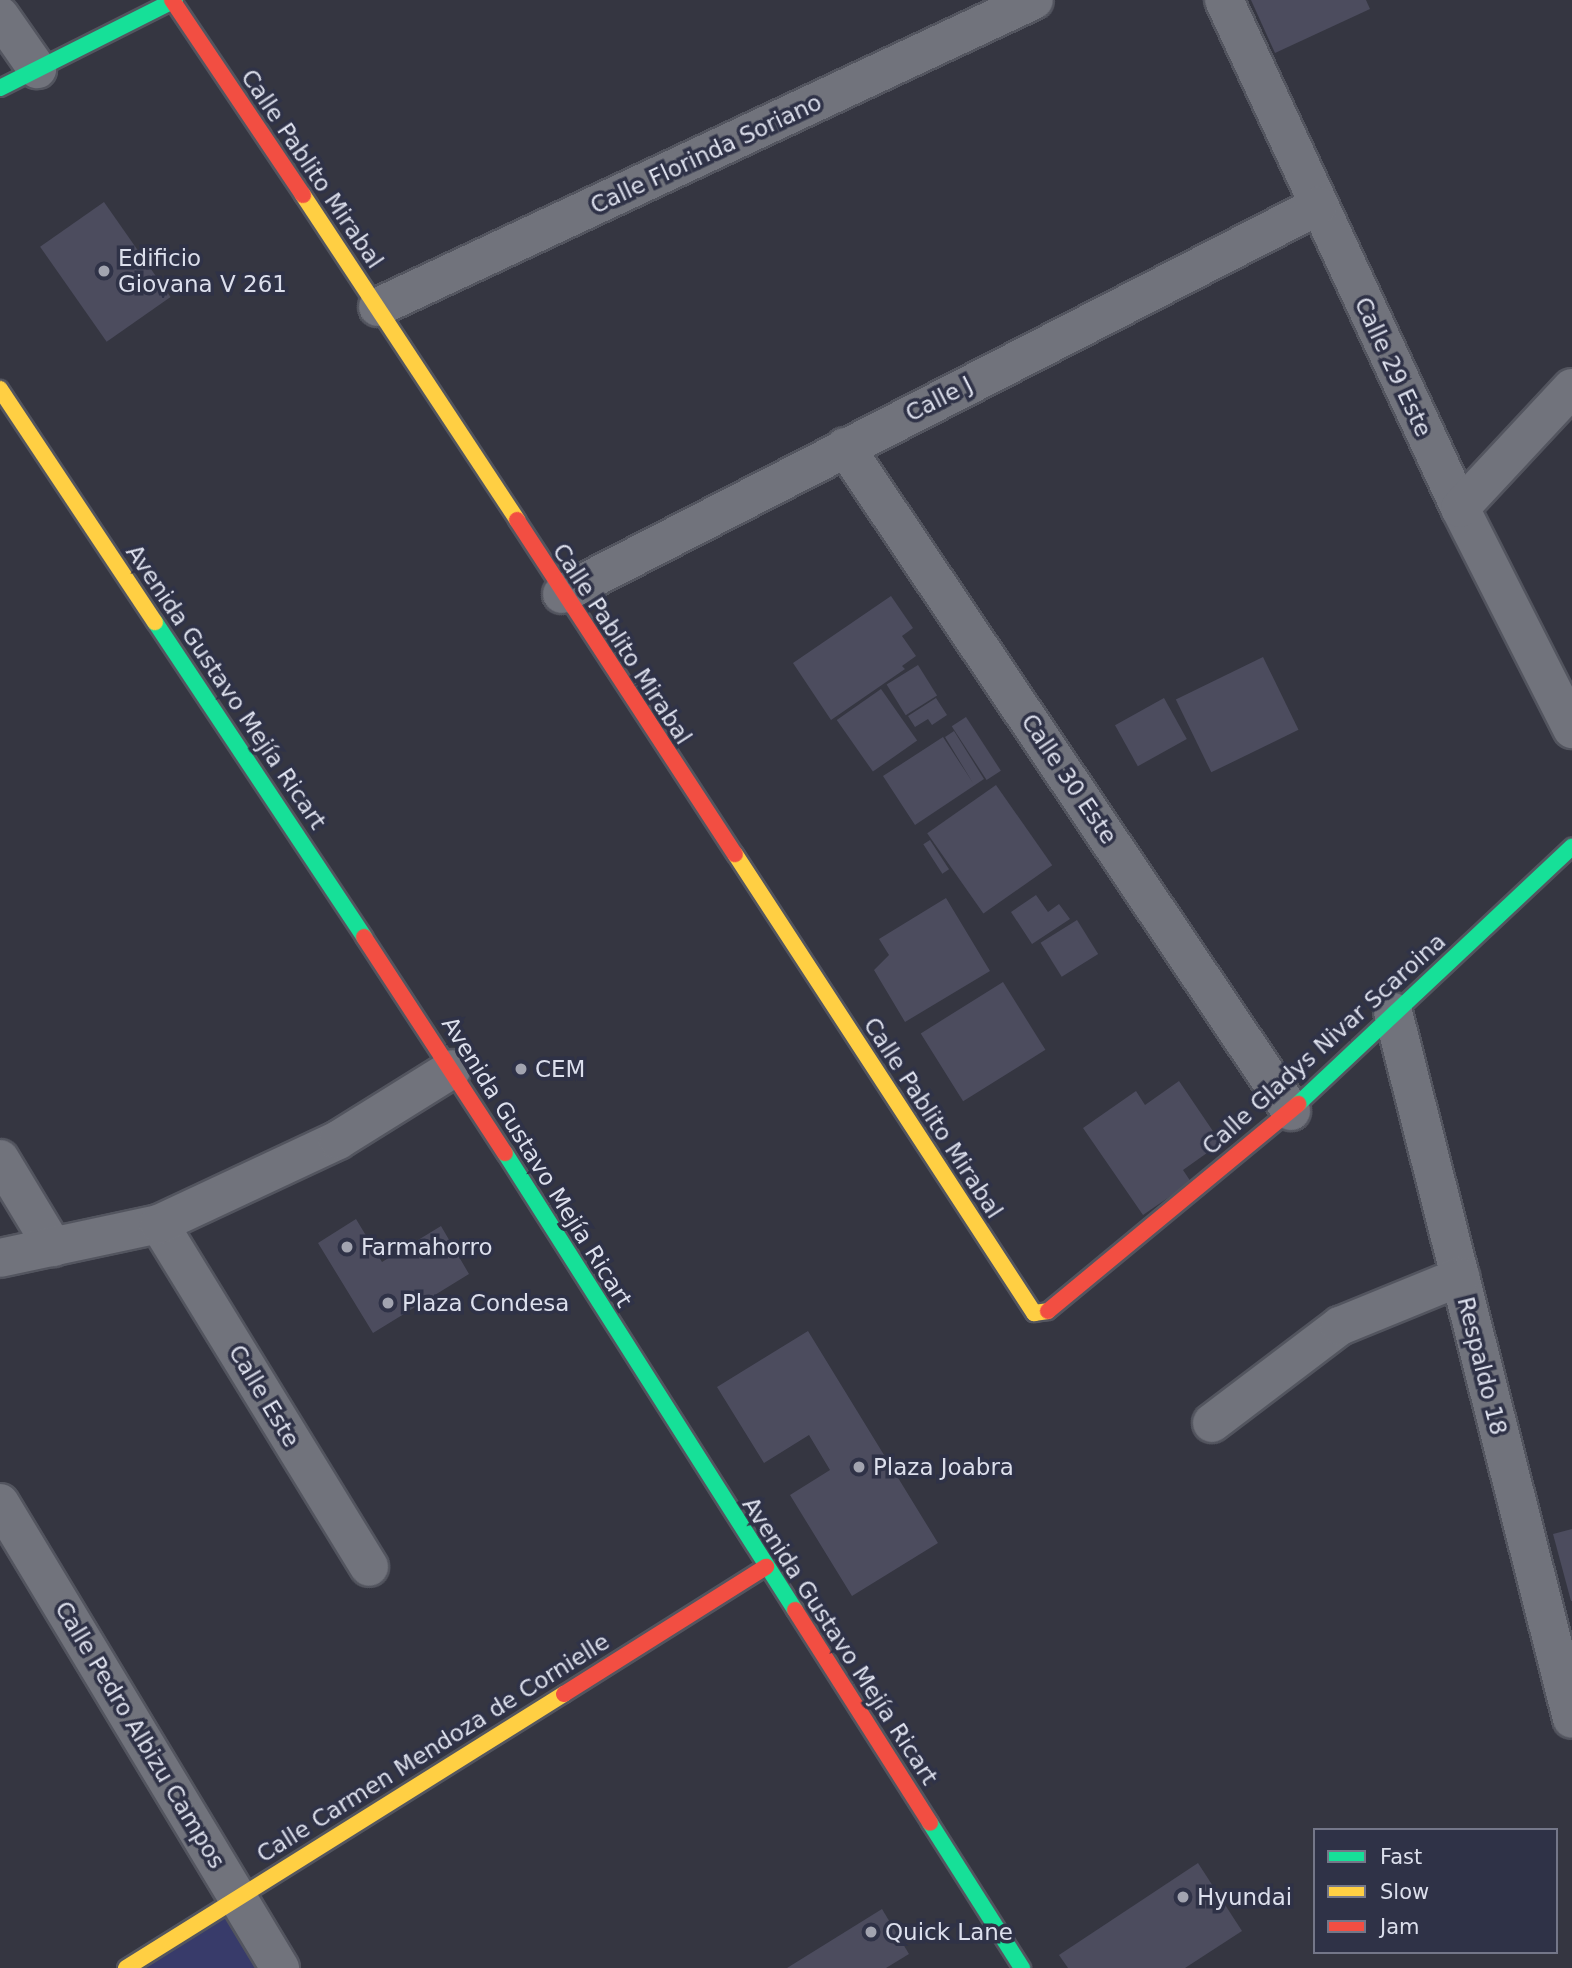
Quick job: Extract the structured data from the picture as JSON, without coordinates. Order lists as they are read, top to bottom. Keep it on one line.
{"streets":{"street":["Calle Florinda Soriano","Calle Pablito Mirabal","Calle 29 Este","Calle J","Avenida Gustavo Mejía Ricart","Calle 30 Este","Calle Gladys Nivar Scaroina","Respaldo 18","Calle Este","Calle Pedro Albizu Campos","Calle Carmen Mendoza de Cornielle"]},"crossings":[["Calle Florinda Soriano","Calle Pablito Mirabal"],["Calle Pablito Mirabal","Calle J"],["Calle Pablito Mirabal","Calle Gladys Nivar Scaroina"],["Calle 29 Este","Calle J"],["Calle J","Calle 30 Este"],["Avenida Gustavo Mejía Ricart","Calle Carmen Mendoza de Cornielle"],["Calle 30 Este","Calle Gladys Nivar Scaroina"],["Calle Gladys Nivar Scaroina","Respaldo 18"],["Calle Pedro Albizu Campos","Calle Carmen Mendoza de Cornielle"]],"places":["Edificio Giovana V 261","CEM","Farmahorro","Plaza Condesa","Plaza Joabra","Hyundai","Quick Lane"],"legend":["Fast","Slow","Jam"]}
